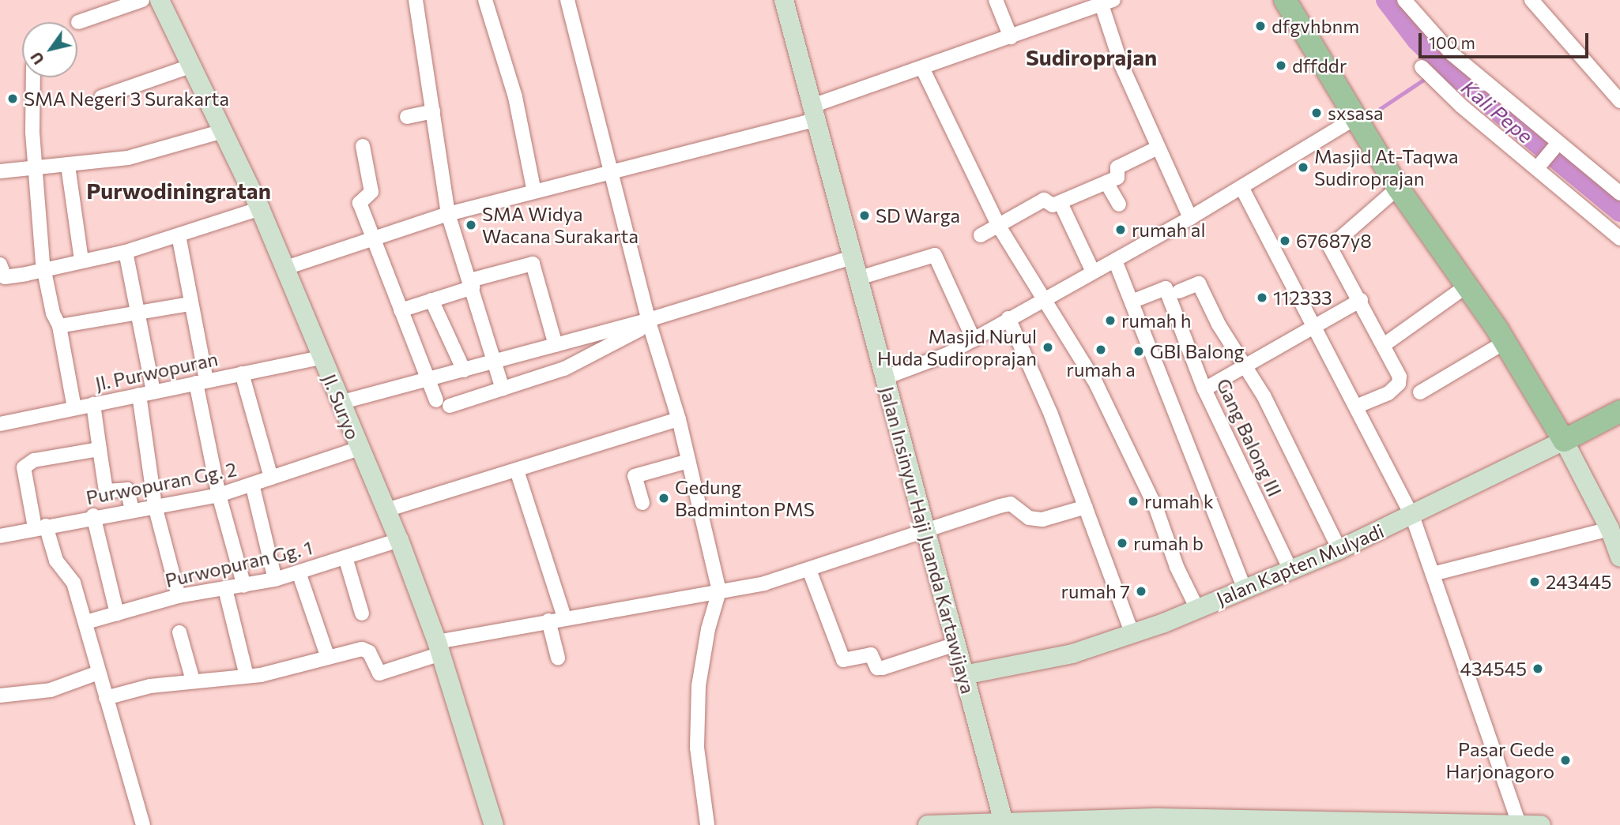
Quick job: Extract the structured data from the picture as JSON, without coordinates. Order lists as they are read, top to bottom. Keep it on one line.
{"streets":{"main road":["Jl. Suryo","Jalan Insinyur Haji Juanda Kartawijaya","Jalan Kapten Mulyadi"],"street":["Jl. Purwopuran","Gang Balong III","Purwopuran Gg. 2","Purwopuran Gg. 1"]},"crossings":[["Jl. Purwopuran","Jl. Suryo"],["Jl. Suryo","Purwopuran Gg. 2"],["Jl. Suryo","Purwopuran Gg. 1"],["Gang Balong III","Jalan Kapten Mulyadi"],["Jalan Insinyur Haji Juanda Kartawijaya","Jalan Kapten Mulyadi"]],"districts":["Sudiroprajan","Purwodiningratan"],"water":["Kali Pepe"],"places":["dfgvhbnm","dffddr","SMA Negeri 3 Surakarta","sxsasa","Masjid At-Taqwa Sudiroprajan","SD Warga","SMA Widya Wacana Surakarta","rumah al","67687y8","112333","rumah h","Masjid Nurul Huda Sudiroprajan","rumah a","GBI Balong","Gedung Badminton PMS","rumah k","rumah b","243445","rumah 7","434545","Pasar Gede Harjonagoro"],"scale_bar":"100 m","north":"bottom left"}
